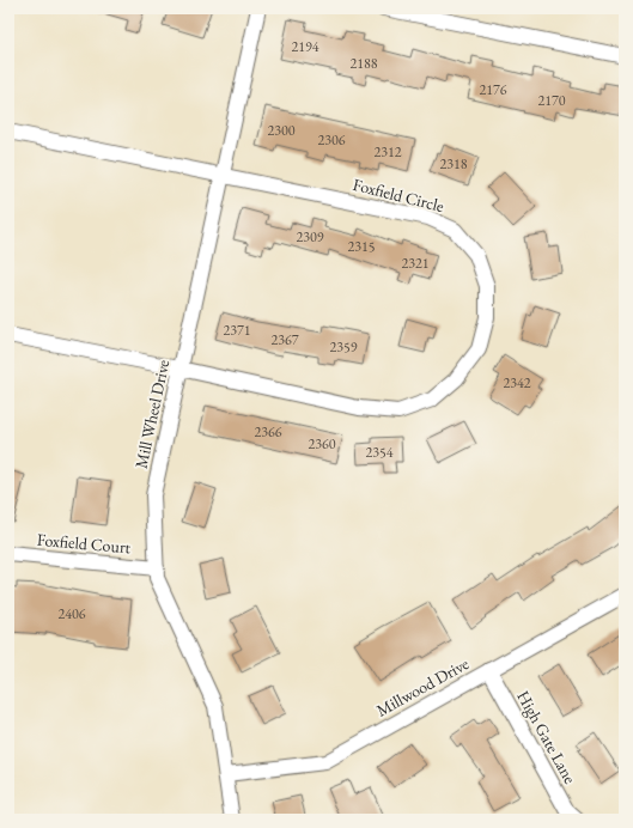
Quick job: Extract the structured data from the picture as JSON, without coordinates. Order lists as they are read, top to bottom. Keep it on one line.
{"streets":{"street":["Foxfield Circle","Mill Wheel Drive","Foxfield Court","Millwood Drive","High Gate Lane"]},"crossings":[["Foxfield Circle","Mill Wheel Drive"],["Mill Wheel Drive","Foxfield Court"],["Mill Wheel Drive","Millwood Drive"],["Millwood Drive","High Gate Lane"]],"house_numbers":["2194","2188","2176","2170","2300","2306","2312","2318","2309","2315","2321","2371","2367","2359","2342","2366","2360","2354","2406"]}
